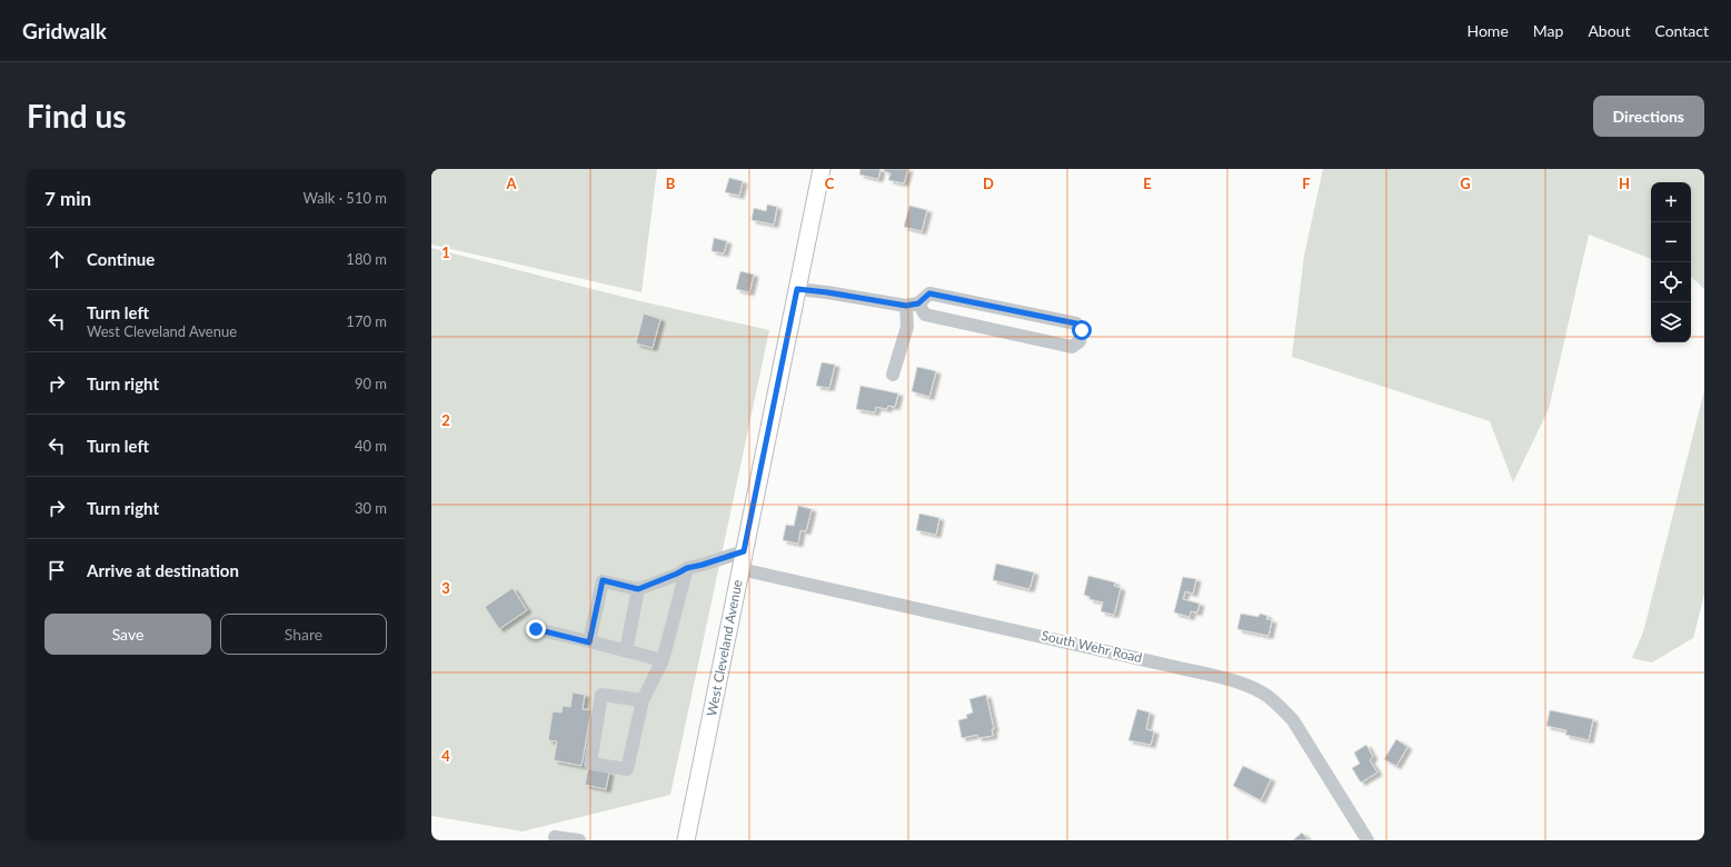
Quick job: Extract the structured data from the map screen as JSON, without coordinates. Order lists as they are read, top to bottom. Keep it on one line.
{"streets":{"main road":["West Cleveland Avenue"],"street":["South Wehr Road"]},"crossings":[["South Wehr Road","West Cleveland Avenue"]],"page":{"header":"Gridwalk","nav":["Home","Map","About","Contact"],"buttons":["Directions",["Save","Share"]],"title":"Find us","heading":["7 min","Walk · 510 m"],"map_buttons":["+","−"],"list":[["Continue","180 m"],["Turn left","West Cleveland Avenue","170 m"],["Turn right","90 m"],["Turn left","40 m"],["Turn right","30 m"],"Arrive at destination"]},"grid":{"columns":["A","B","C","D","E","F","G","H"],"rows":["1","2","3","4"]}}
